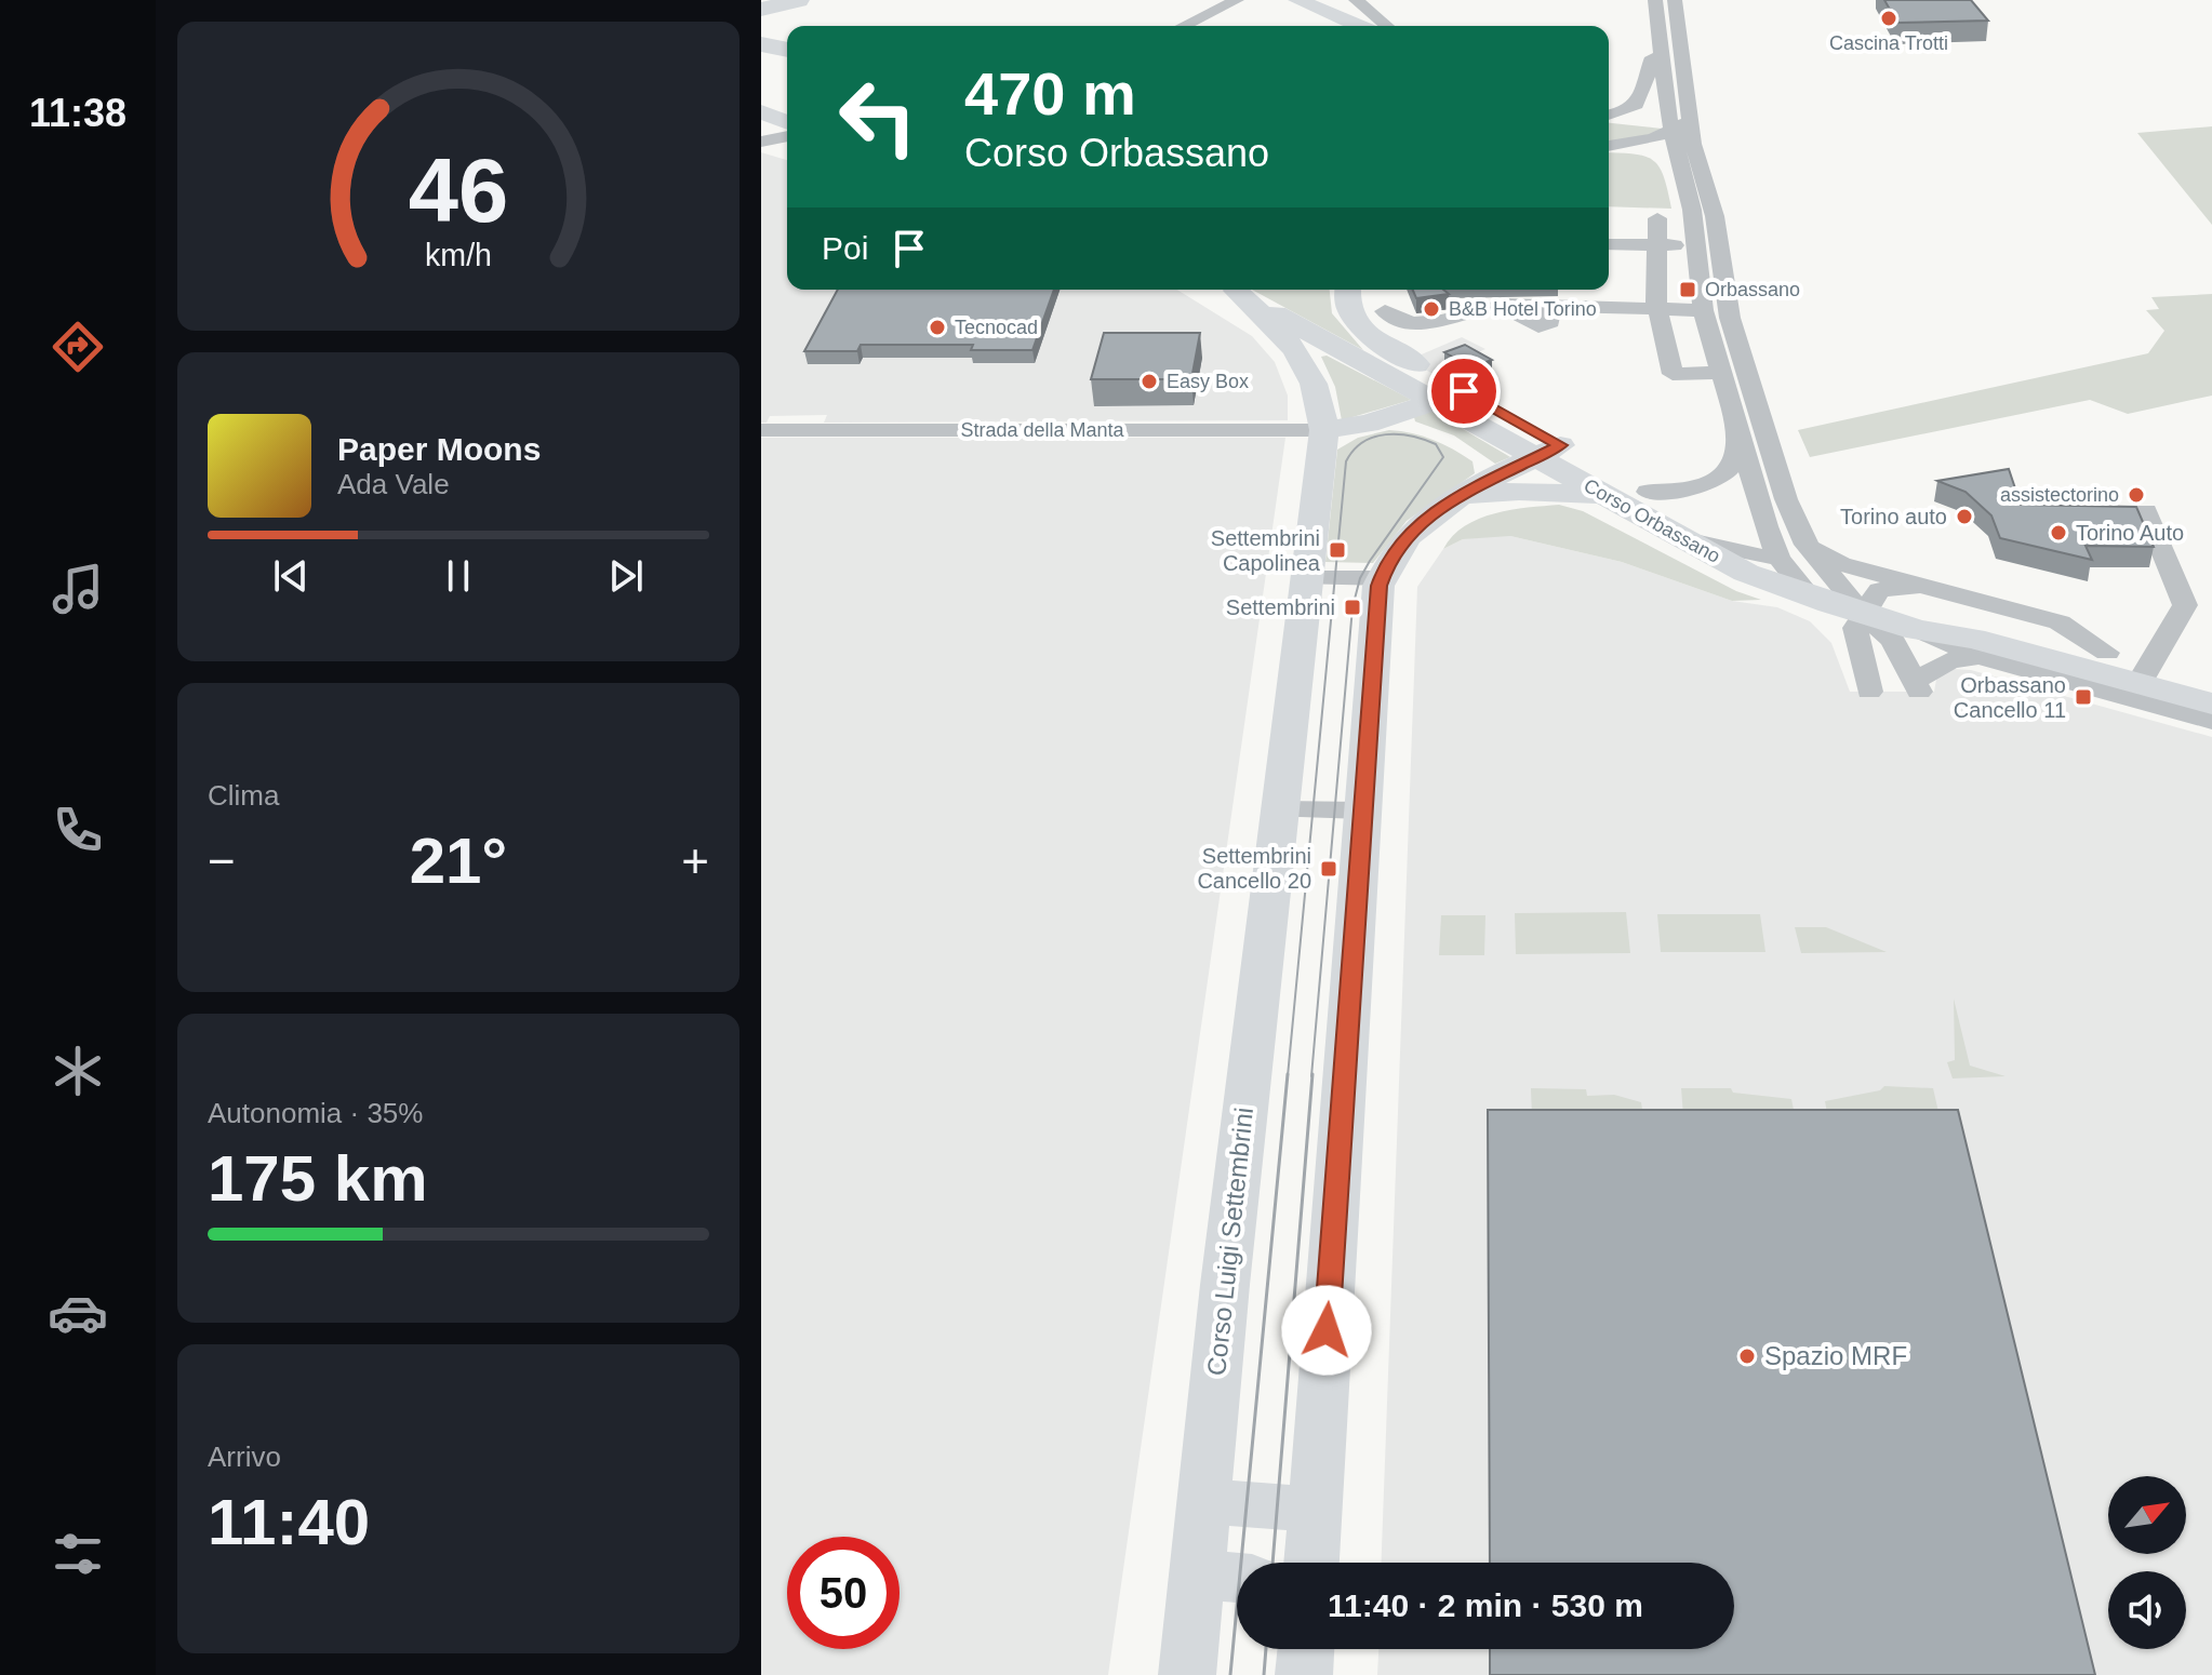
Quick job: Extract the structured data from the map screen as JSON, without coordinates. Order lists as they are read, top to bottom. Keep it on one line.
{"streets":{"main road":["Corso Orbassano","Corso Luigi Settembrini"],"street":["Strada della Manta"]},"crossings":[["Strada della Manta","Corso Luigi Settembrini"]],"places":{"other":["Cascina Trotti","B&B Hotel Torino","Tecnocad","Easy Box","assistectorino","Torino auto","Torino Auto","Spazio MRF"],"transit":["Orbassano","Settembrini Capolinea","Settembrini","Orbassano Cancello 11","Settembrini Cancello 20"]},"north":"top right","page":{"tabs":"11:38","turn":["470 m","Corso Orbassano"],"then":"Poi","song":["Paper Moons","Ada Vale"],"tile":["Clima",["Autonomia · 35%","175 km"],["Arrivo","11:40"]],"heat":["−","21°","+"],"limit":"50","trip":"11:40 · 2 min · 530 m","gauge":["46","km/h"]}}
